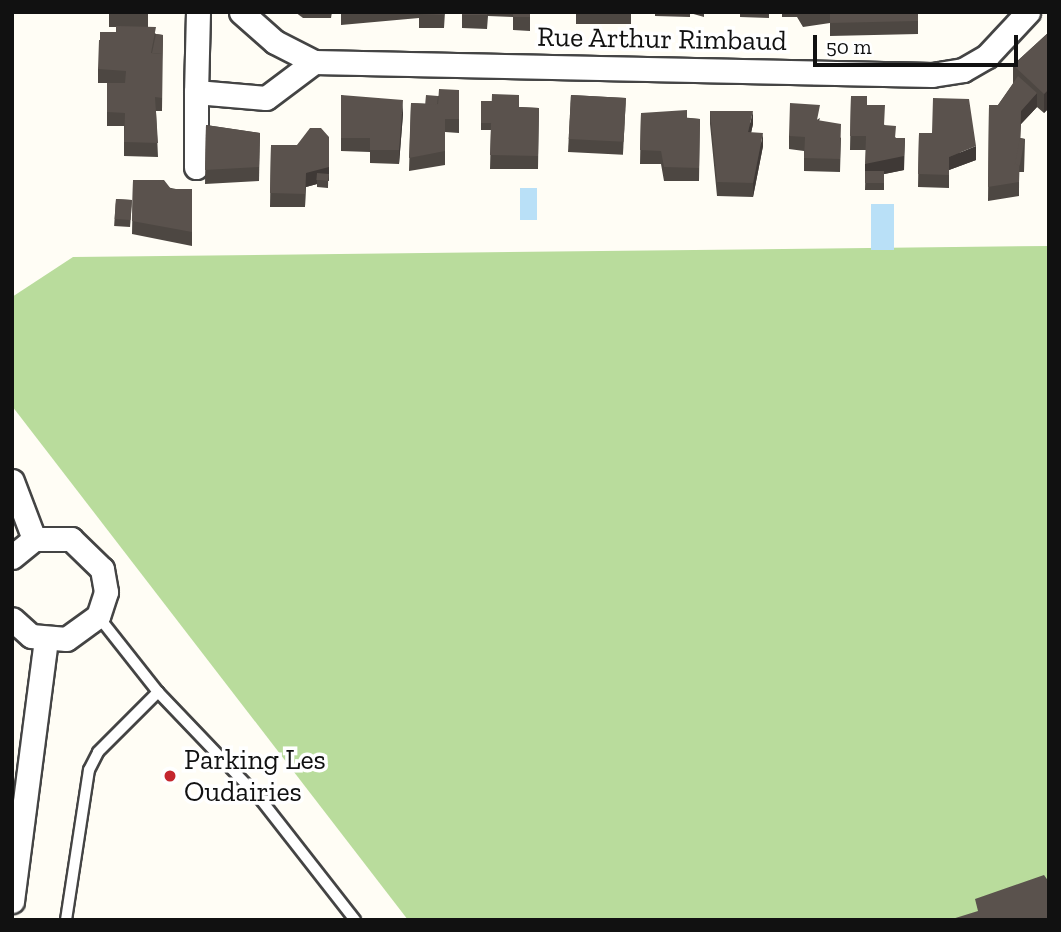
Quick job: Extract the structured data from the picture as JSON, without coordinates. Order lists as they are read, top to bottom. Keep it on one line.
{"streets":{"street":["Rue Arthur Rimbaud"]},"places":["Parking Les Oudairies"],"scale_bar":"50 m"}
